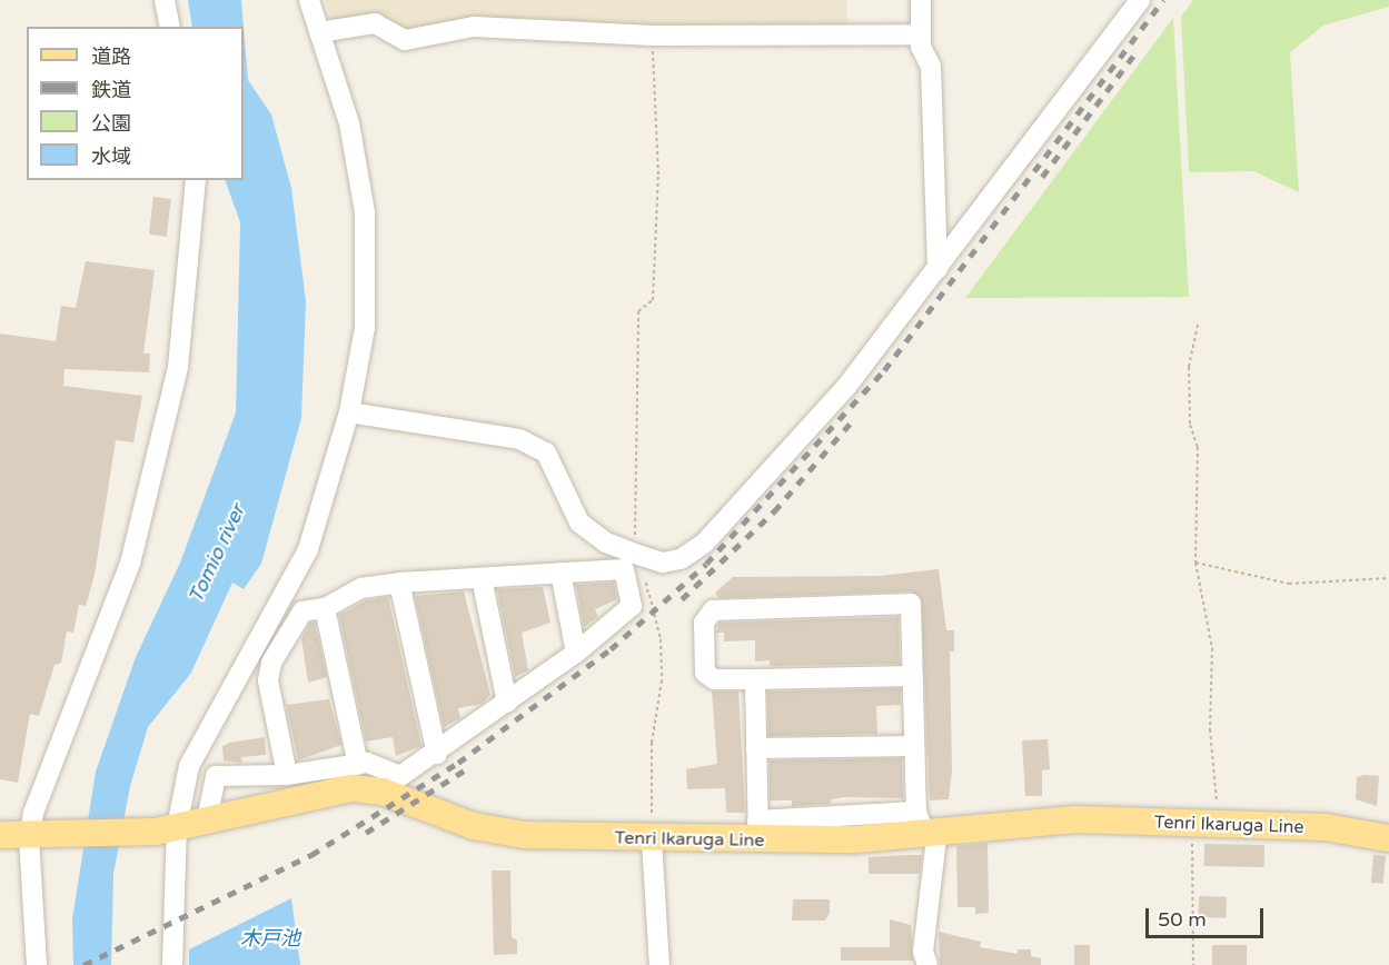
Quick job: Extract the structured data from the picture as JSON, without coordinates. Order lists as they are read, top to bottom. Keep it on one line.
{"streets":{"main road":["Tenri Ikaruga Line"]},"water":["Tomio river","木戸池"],"legend":["道路","鉄道","公園","水域"],"scale_bar":"50 m"}
